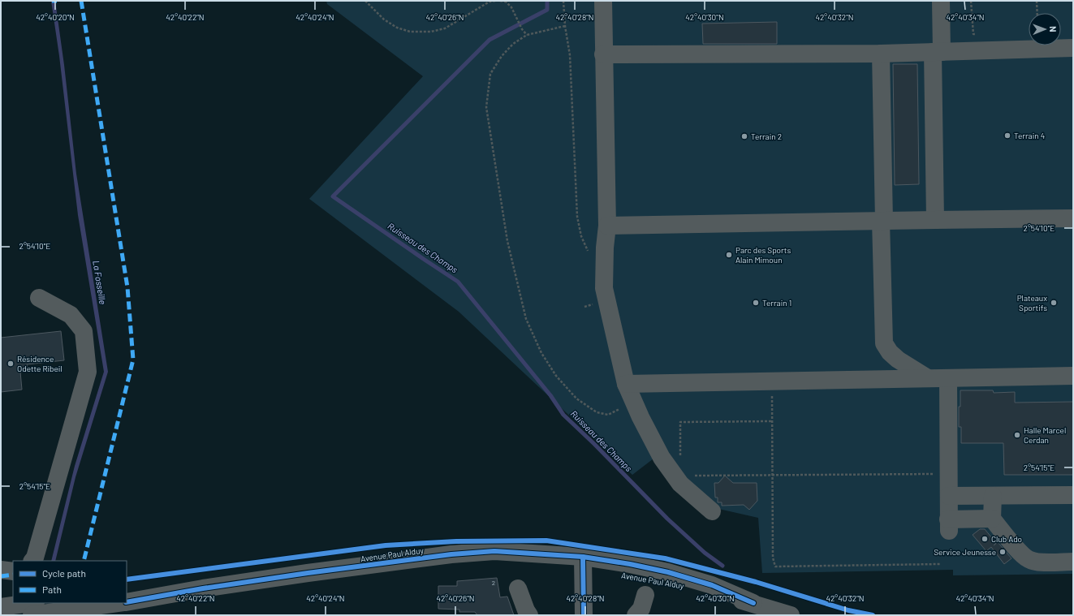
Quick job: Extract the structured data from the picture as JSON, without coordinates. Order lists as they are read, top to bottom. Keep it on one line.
{"streets":{"street":["Avenue Paul Alduy"]},"water":["Ruisseau des Champs","La Fosseille"],"places":["Terrain 4","Terrain 2","Parc des Sports Alain Mimoun","Terrain 1","Plateaux Sportifs","Résidence Odette Ribeil","Halle Marcel Cerdan","Club Ado","Service Jeunesse"],"house_numbers":["2"],"legend":["Cycle path","Path"],"north":"right","coordinates":["42°40'20\"N","42°40'22\"N","42°40'24\"N","42°40'26\"N","42°40'28\"N","42°40'30\"N","42°40'32\"N","42°40'34\"N","2°54'10\"E","2°54'15\"E"]}
